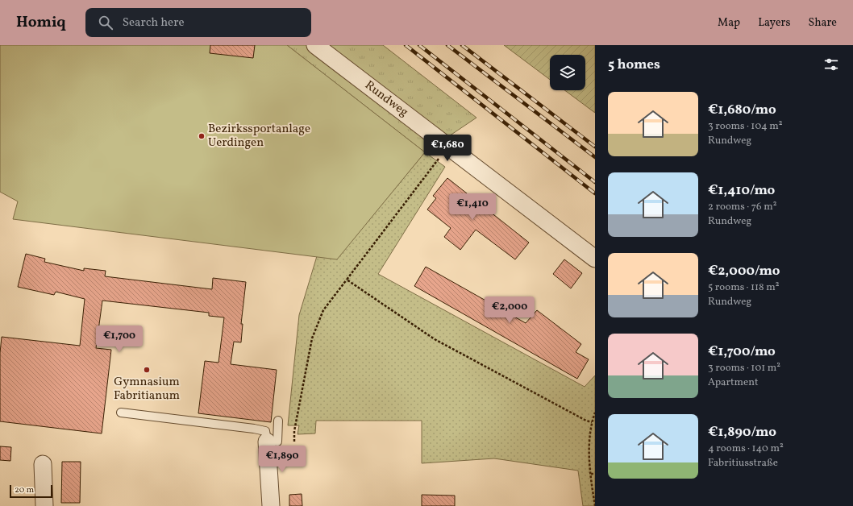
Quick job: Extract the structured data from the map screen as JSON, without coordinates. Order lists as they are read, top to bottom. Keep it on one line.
{"streets":{"street":["Rundweg"]},"places":["Bezirkssportanlage Uerdingen","Gymnasium Fabritianum"],"scale_bar":"20 m","page":{"header":"Homiq","search":"Search here","nav":["Map","Layers","Share"],"heading":"5 homes","list":[{"name":"€1,680/mo","note":"3 rooms · 104 m² · Rundweg"},{"name":"€1,410/mo","note":"2 rooms · 76 m² · Rundweg"},{"name":"€2,000/mo","note":"5 rooms · 118 m² · Rundweg"},{"name":"€1,700/mo","note":"3 rooms · 101 m² · Apartment"},{"name":"€1,890/mo","note":"4 rooms · 140 m² · Fabritiusstraße"}],"price":["€1,680","€1,410","€2,000","€1,700","€1,890"],"scale":"20 m"}}
